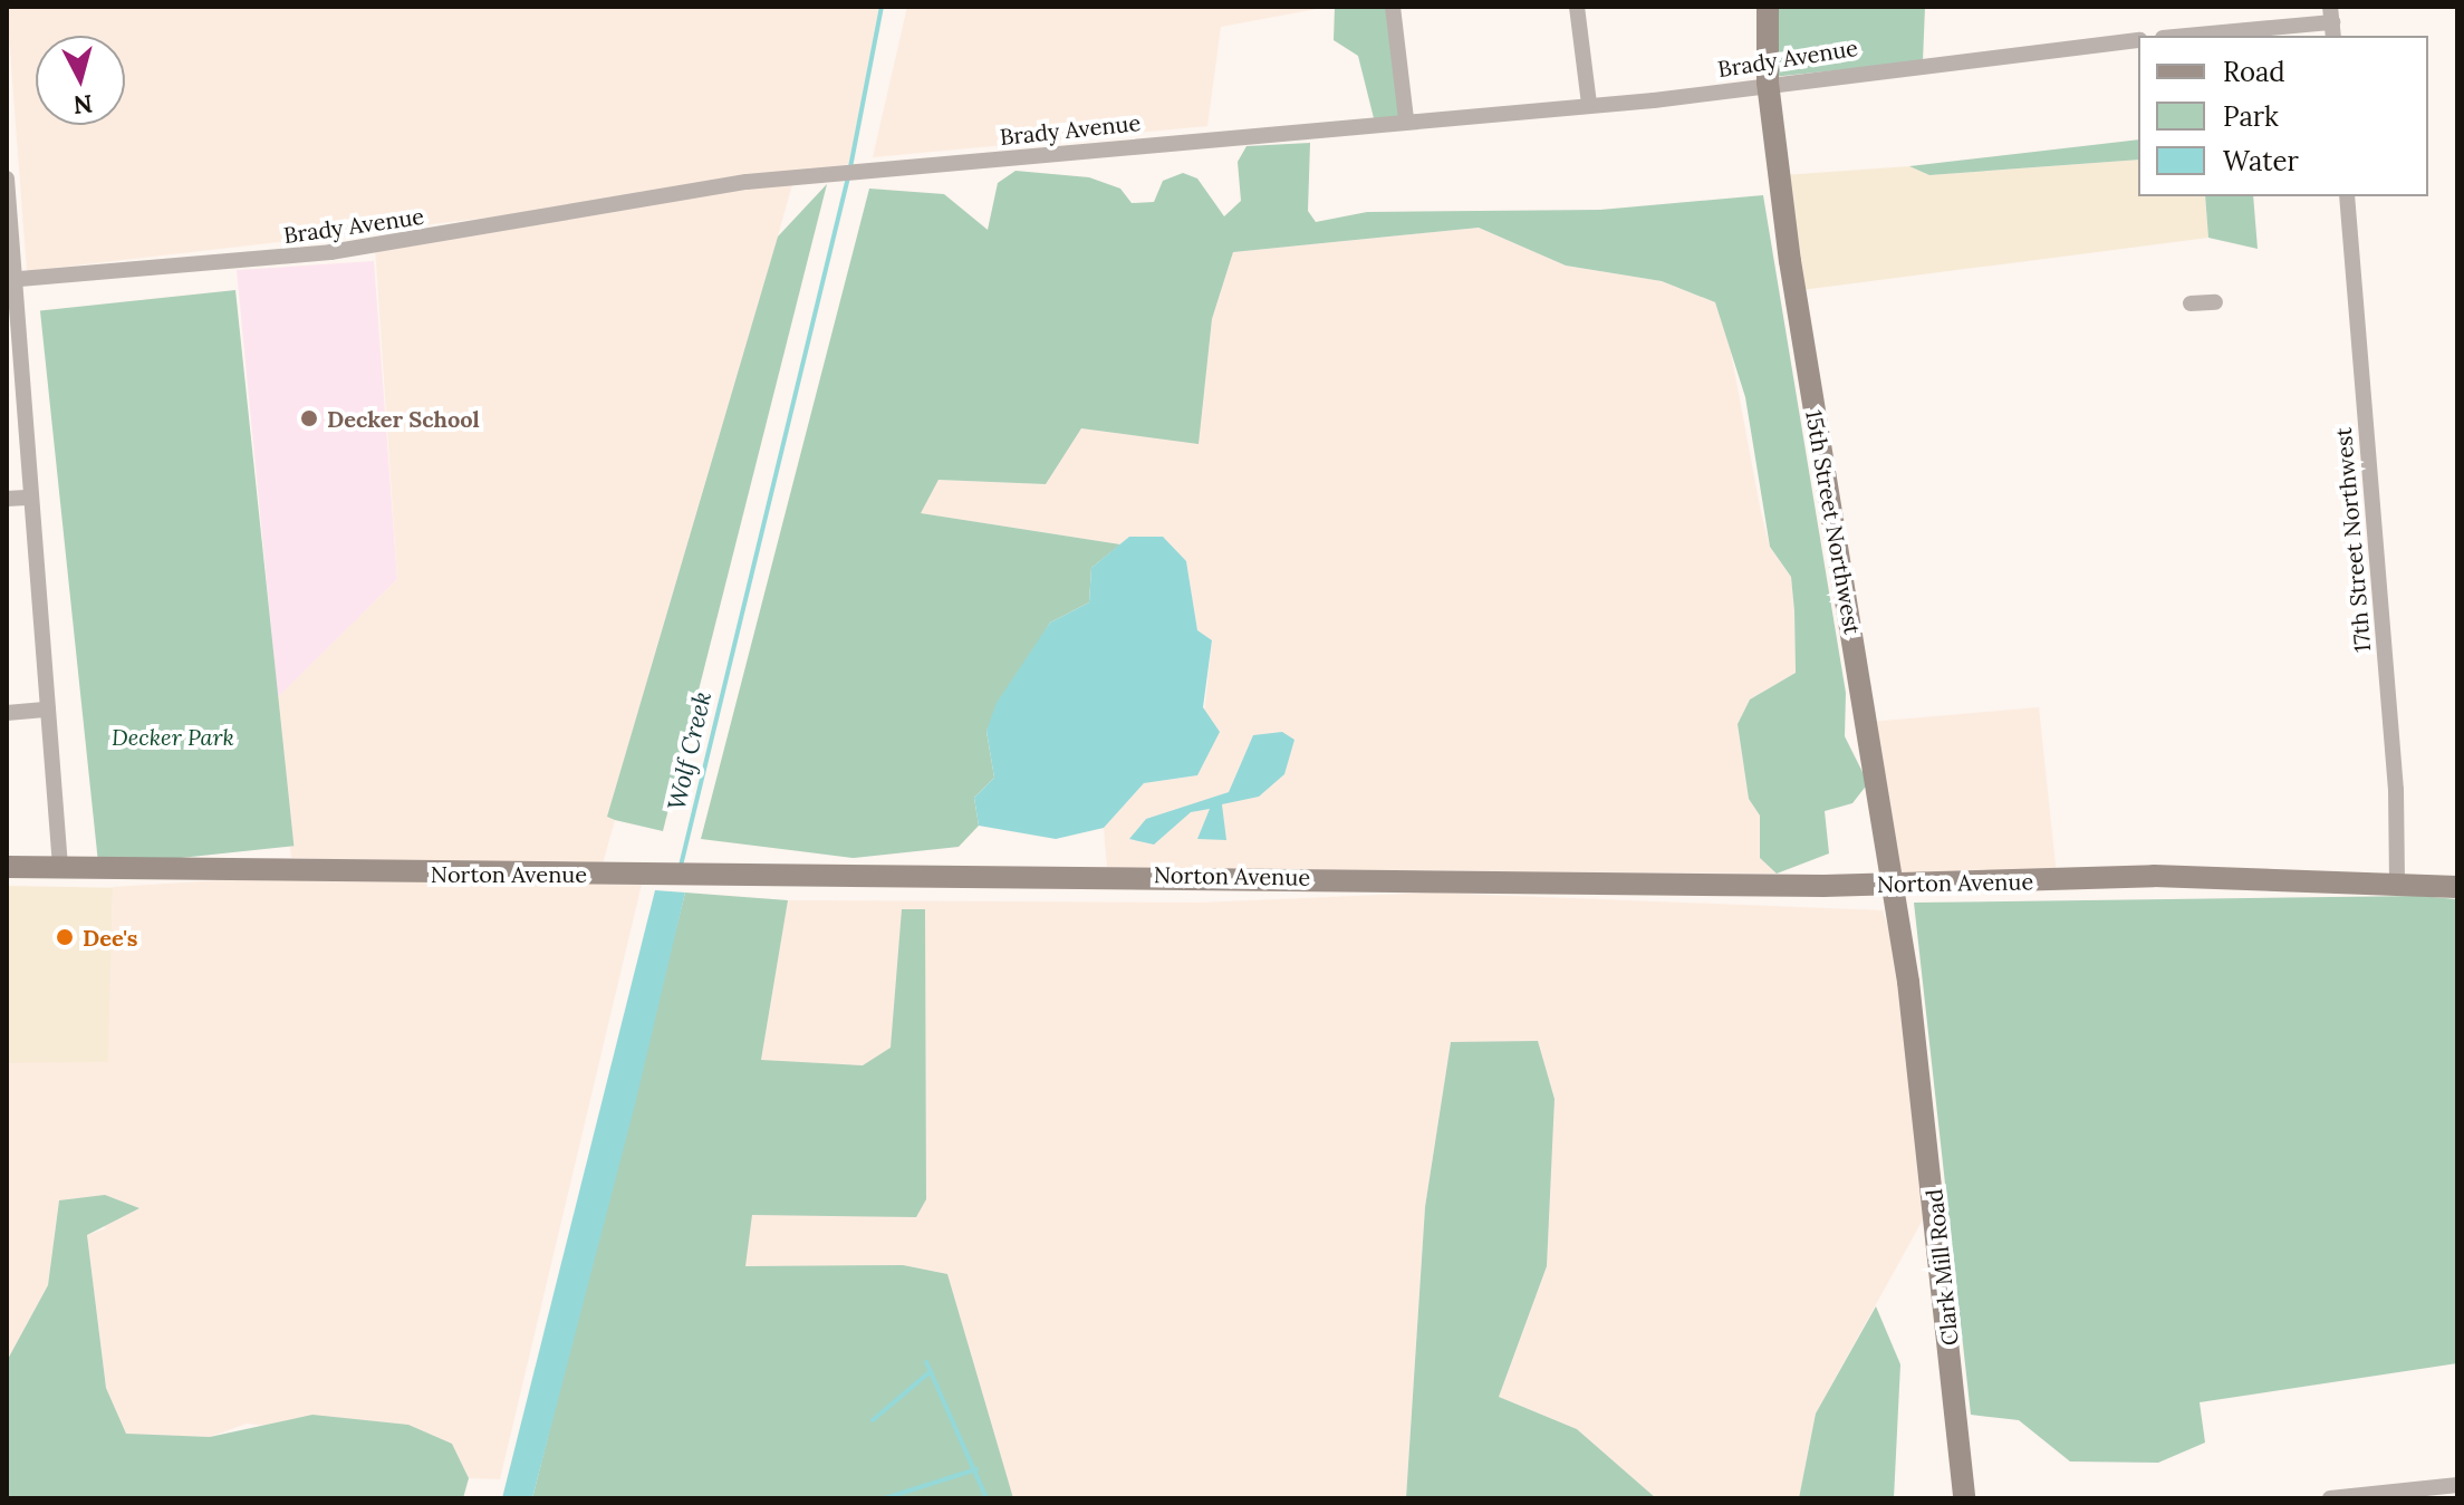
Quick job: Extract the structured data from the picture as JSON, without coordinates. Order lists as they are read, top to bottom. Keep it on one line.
{"streets":{"main road":["15th Street Northwest","Norton Avenue","Clark Mill Road"],"street":["Brady Avenue","17th Street Northwest"]},"crossings":[["Brady Avenue","15th Street Northwest"],["15th Street Northwest","Norton Avenue"],["15th Street Northwest","Clark Mill Road"],["17th Street Northwest","Norton Avenue"]],"water":["Wolf Creek"],"parks":["Decker Park"],"places":["Decker School","Dee's"],"legend":["Road","Park","Water"],"north":"bottom"}
